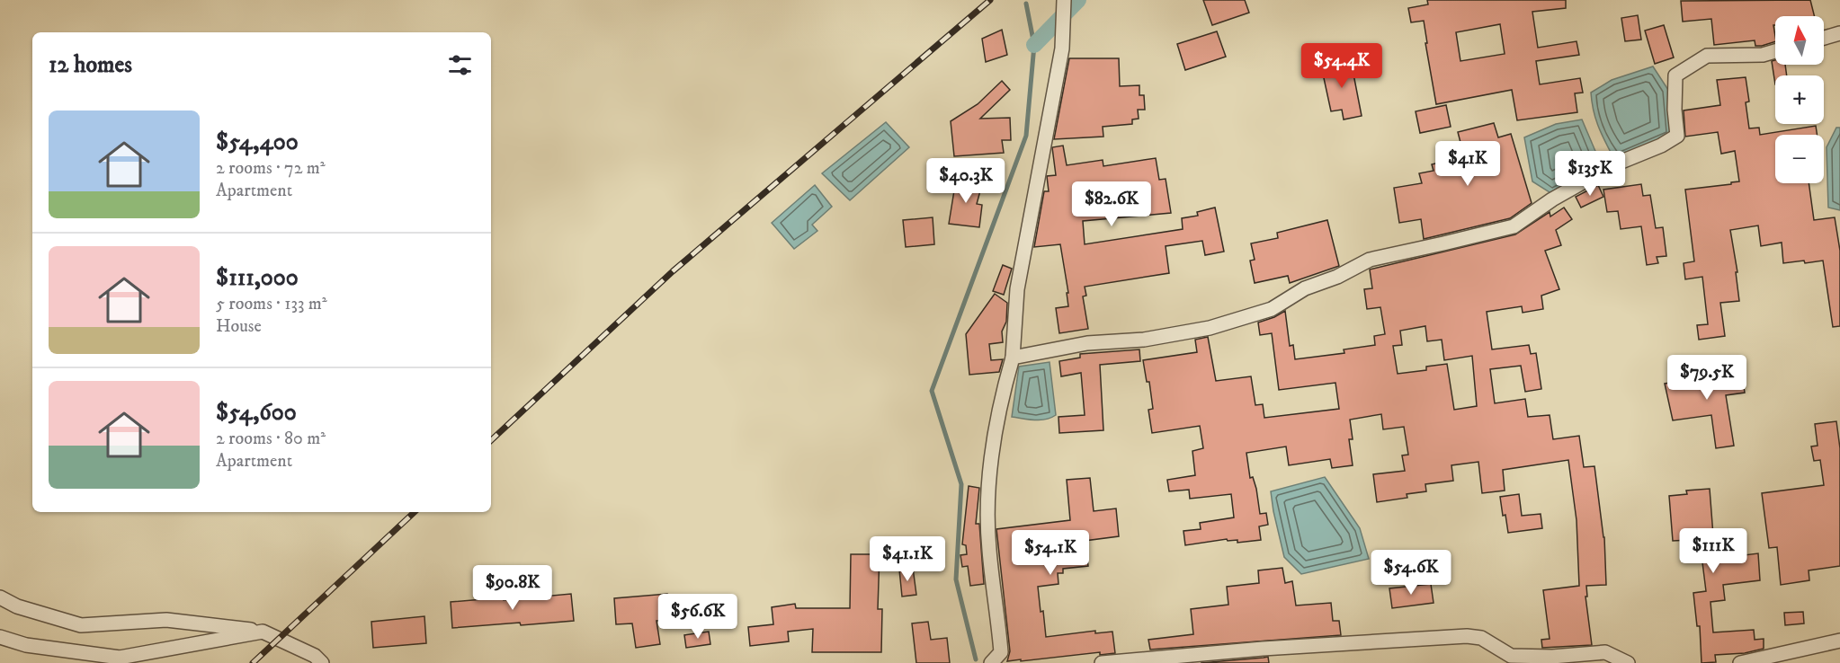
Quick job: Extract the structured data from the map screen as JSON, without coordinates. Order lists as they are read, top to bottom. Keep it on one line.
{"north":"top","page":{"map_buttons":["+","−"],"heading":"12 homes","price":["$54.4K","$41K","$135K","$40.3K","$82.6K","$79.5K","$111K","$54.1K","$41.1K","$54.6K","$90.8K","$56.6K"],"list":[{"name":"$54,400","note":"2 rooms · 72 m² · Apartment"},{"name":"$111,000","note":"5 rooms · 133 m² · House"},{"name":"$54,600","note":"2 rooms · 80 m² · Apartment"}]}}
